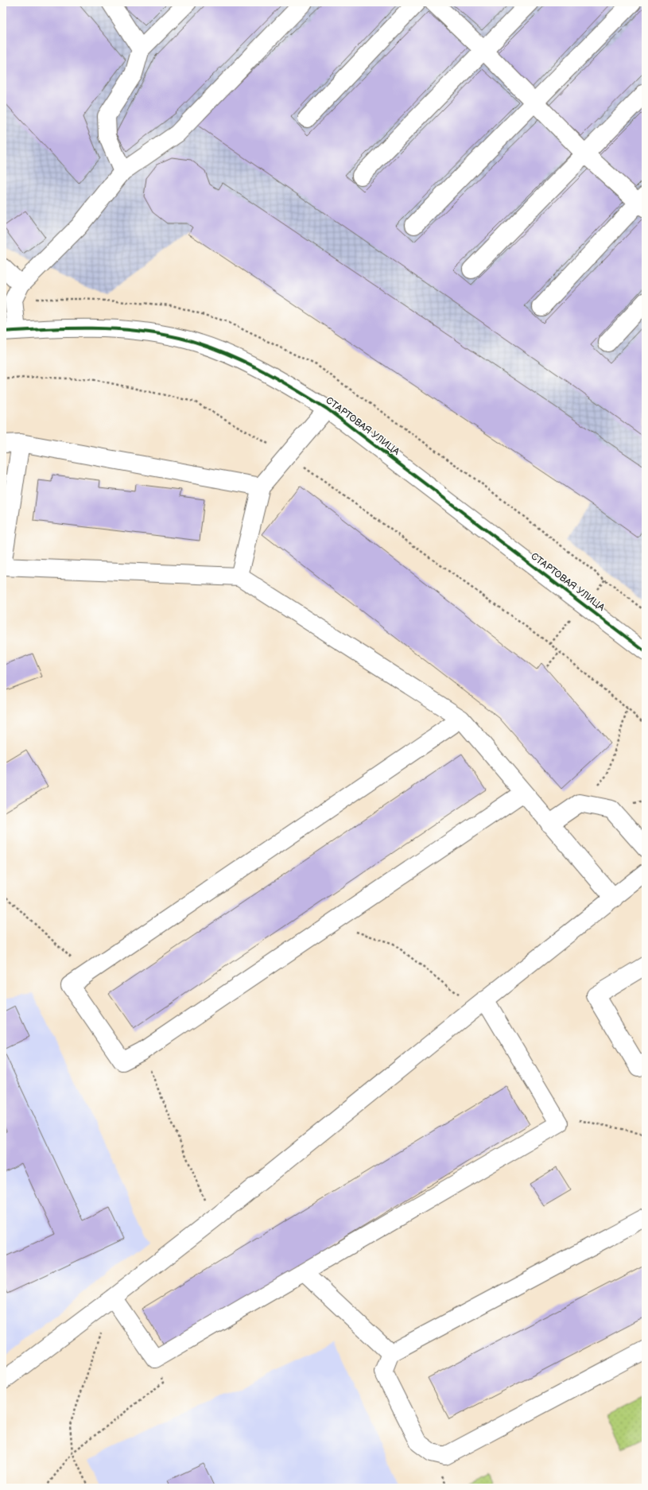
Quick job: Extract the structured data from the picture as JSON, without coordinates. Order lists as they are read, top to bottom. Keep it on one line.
{"streets":{"street":["СТАРТОВАЯ УЛИЦА"]}}
